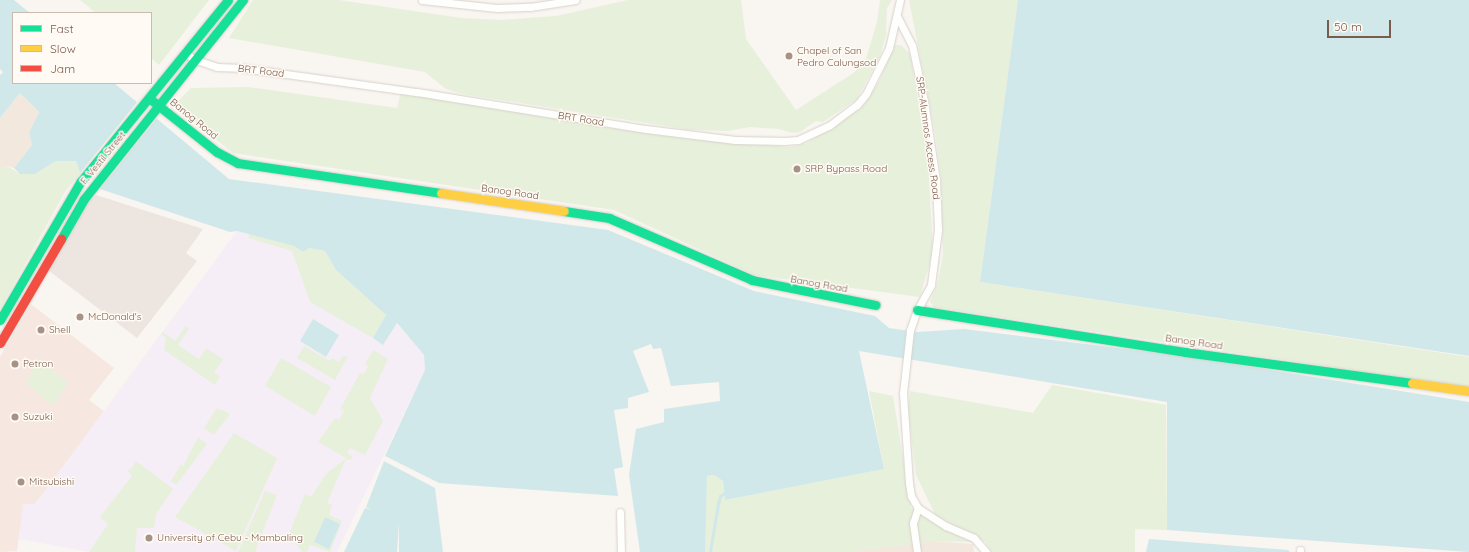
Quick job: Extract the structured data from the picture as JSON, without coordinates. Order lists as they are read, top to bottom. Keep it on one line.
{"streets":{"street":["BRT Road","Banog Road","SRP-Alumnos Access Road","F. Vestil Street"]},"crossings":[["BRT Road","SRP-Alumnos Access Road"],["BRT Road","F. Vestil Street"],["Banog Road","SRP-Alumnos Access Road"],["Banog Road","F. Vestil Street"]],"places":["Chapel of San Pedro Calungsod","SRP Bypass Road","McDonald's","Shell","Petron","Suzuki","Mitsubishi","University of Cebu - Mambaling"],"legend":["Fast","Slow","Jam"],"scale_bar":"50 m"}
